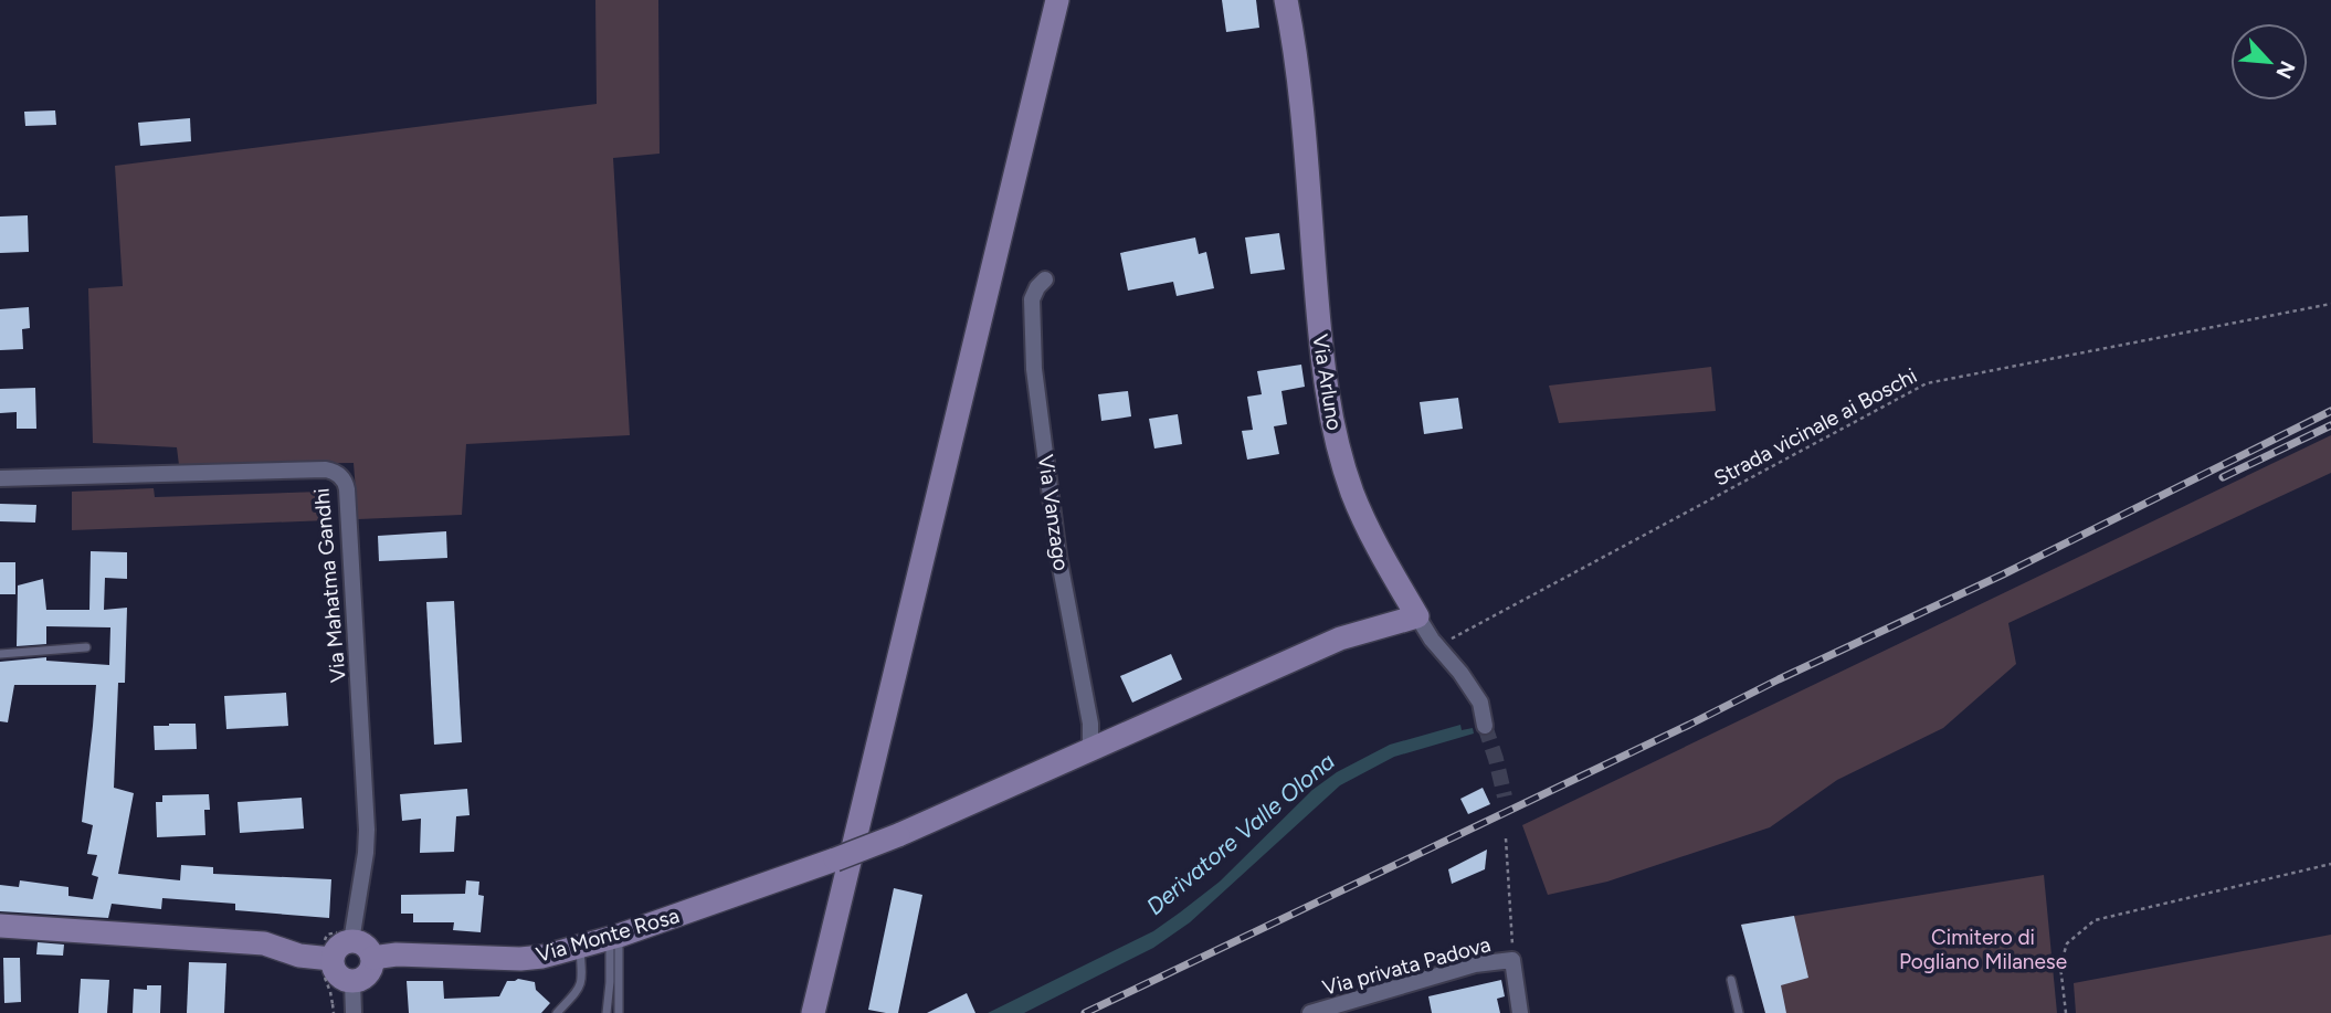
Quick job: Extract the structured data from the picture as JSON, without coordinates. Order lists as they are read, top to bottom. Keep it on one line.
{"streets":{"street":["Via Arluno","Via Vanzago","Via Mahatma Gandhi","Via Monte Rosa","Via privata Padova"],"path":["Strada vicinale ai Boschi"]},"crossings":[["Via Arluno","Strada vicinale ai Boschi"],["Via Vanzago","Via Monte Rosa"]],"water":["Derivatore Valle Olona"],"parks":["Cimitero di Pogliano Milanese"],"north":"bottom right"}
